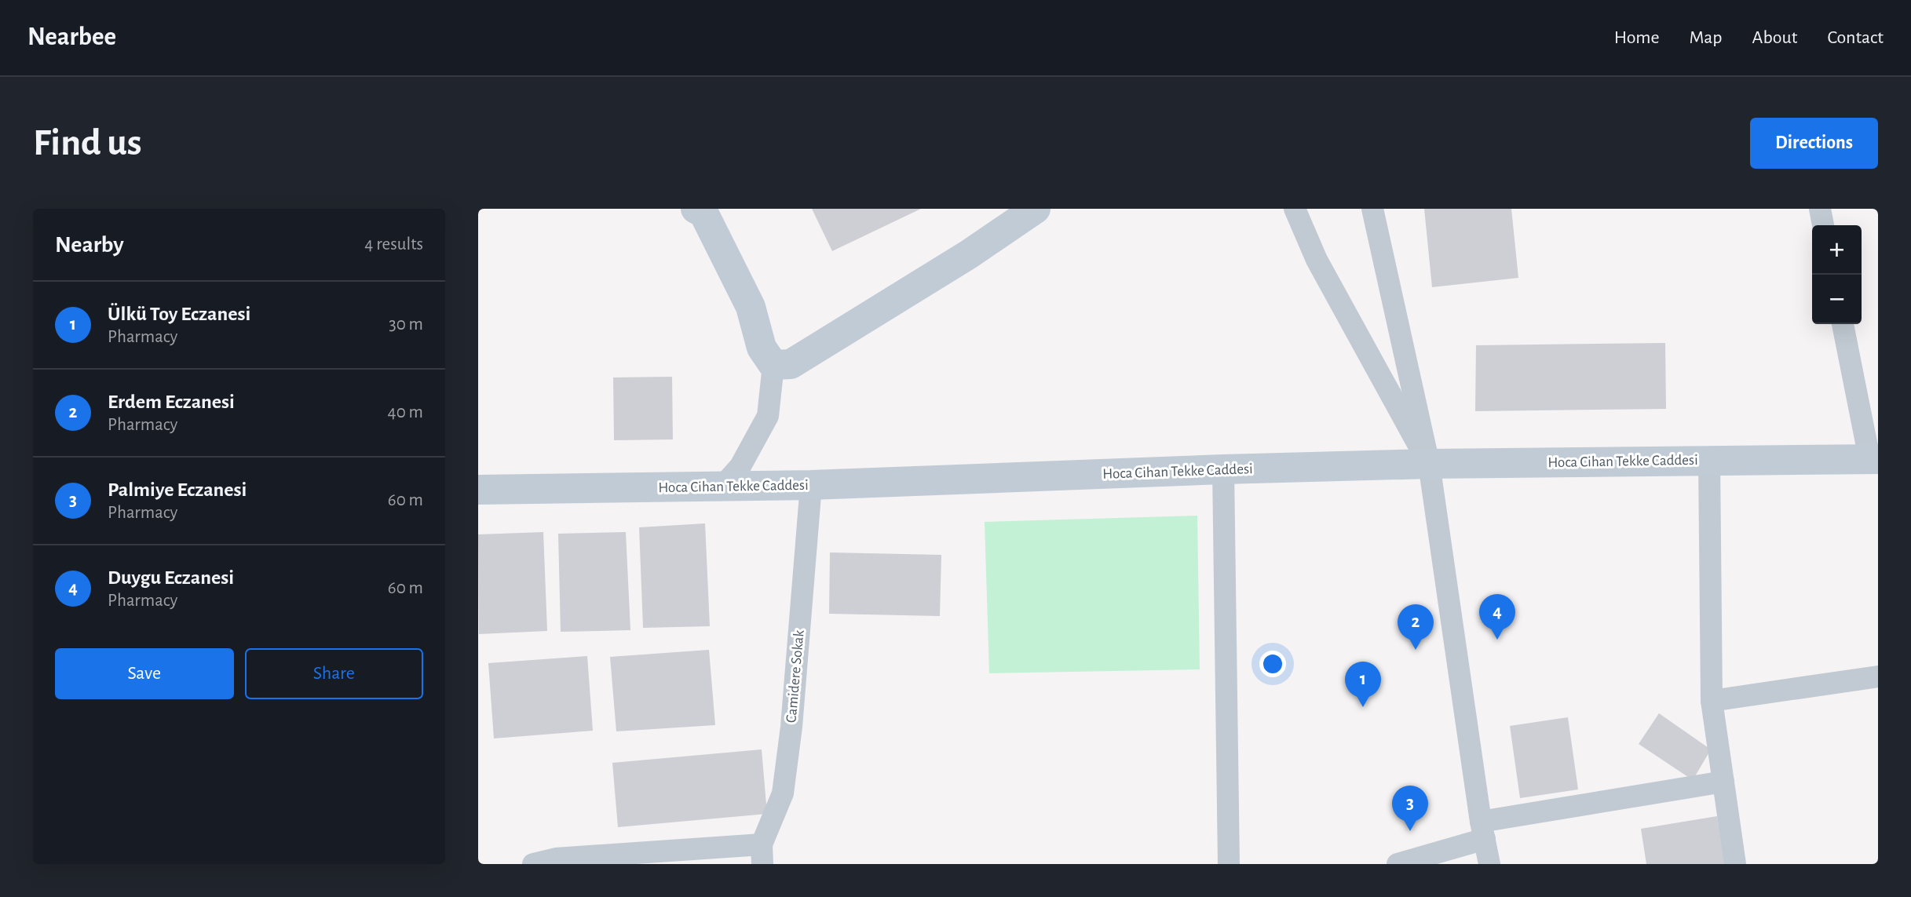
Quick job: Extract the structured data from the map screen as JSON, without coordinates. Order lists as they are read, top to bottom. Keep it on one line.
{"streets":{"street":["Hoca Cihan Tekke Caddesi","Camidere Sokak"]},"crossings":[["Hoca Cihan Tekke Caddesi","Camidere Sokak"]],"page":{"header":"Nearbee","nav":["Home","Map","About","Contact"],"buttons":["Directions",["Save","Share"]],"title":"Find us","heading":["Nearby","4 results"],"map_buttons":["+","−"],"list":[{"mark":"1","name":"Ülkü Toy Eczanesi","note":"Pharmacy","value":"30 m"},{"mark":"2","name":"Erdem Eczanesi","note":"Pharmacy","value":"40 m"},{"mark":"3","name":"Palmiye Eczanesi","note":"Pharmacy","value":"60 m"},{"mark":"4","name":"Duygu Eczanesi","note":"Pharmacy","value":"60 m"}],"pins":["4","2","1","3"]}}
